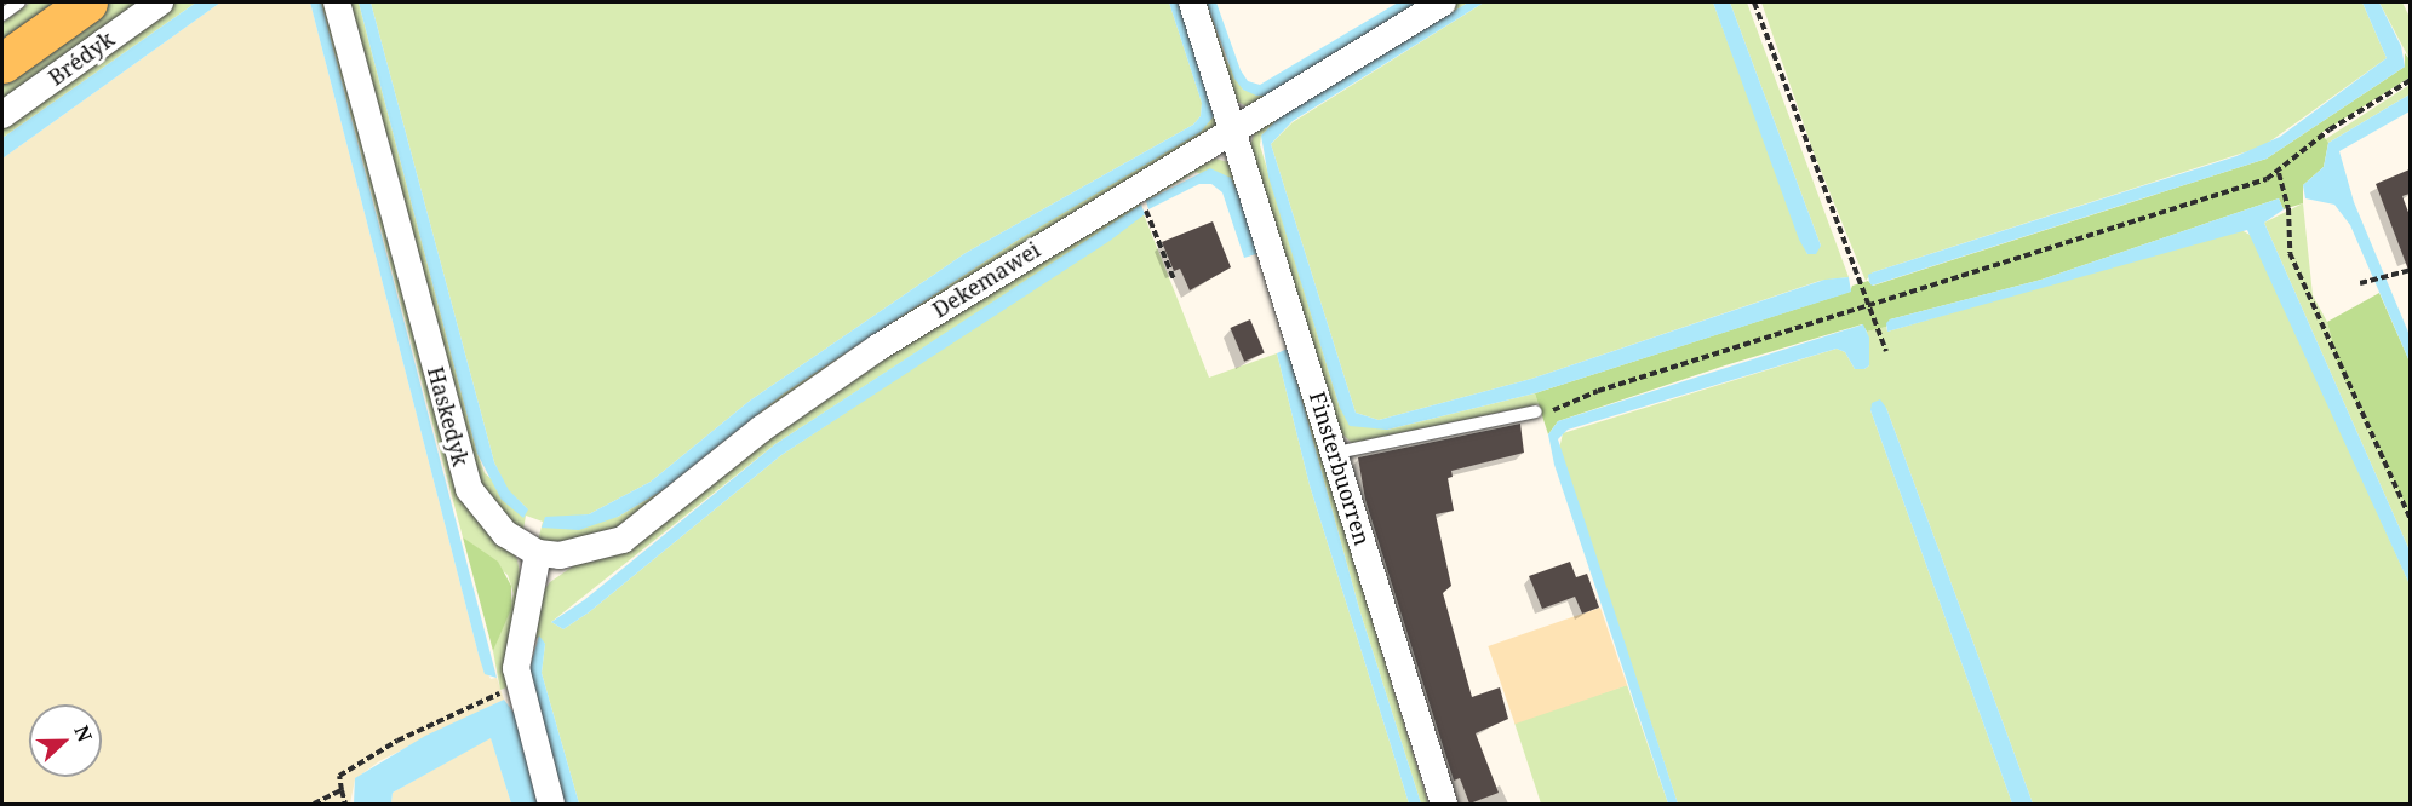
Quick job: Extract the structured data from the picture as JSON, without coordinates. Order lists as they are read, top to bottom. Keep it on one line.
{"streets":{"main road":["Brédyk"],"street":["Dekemawei","Haskedyk","Finsterbuorren"]},"crossings":[["Dekemawei","Haskedyk"],["Dekemawei","Finsterbuorren"]],"north":"right"}
